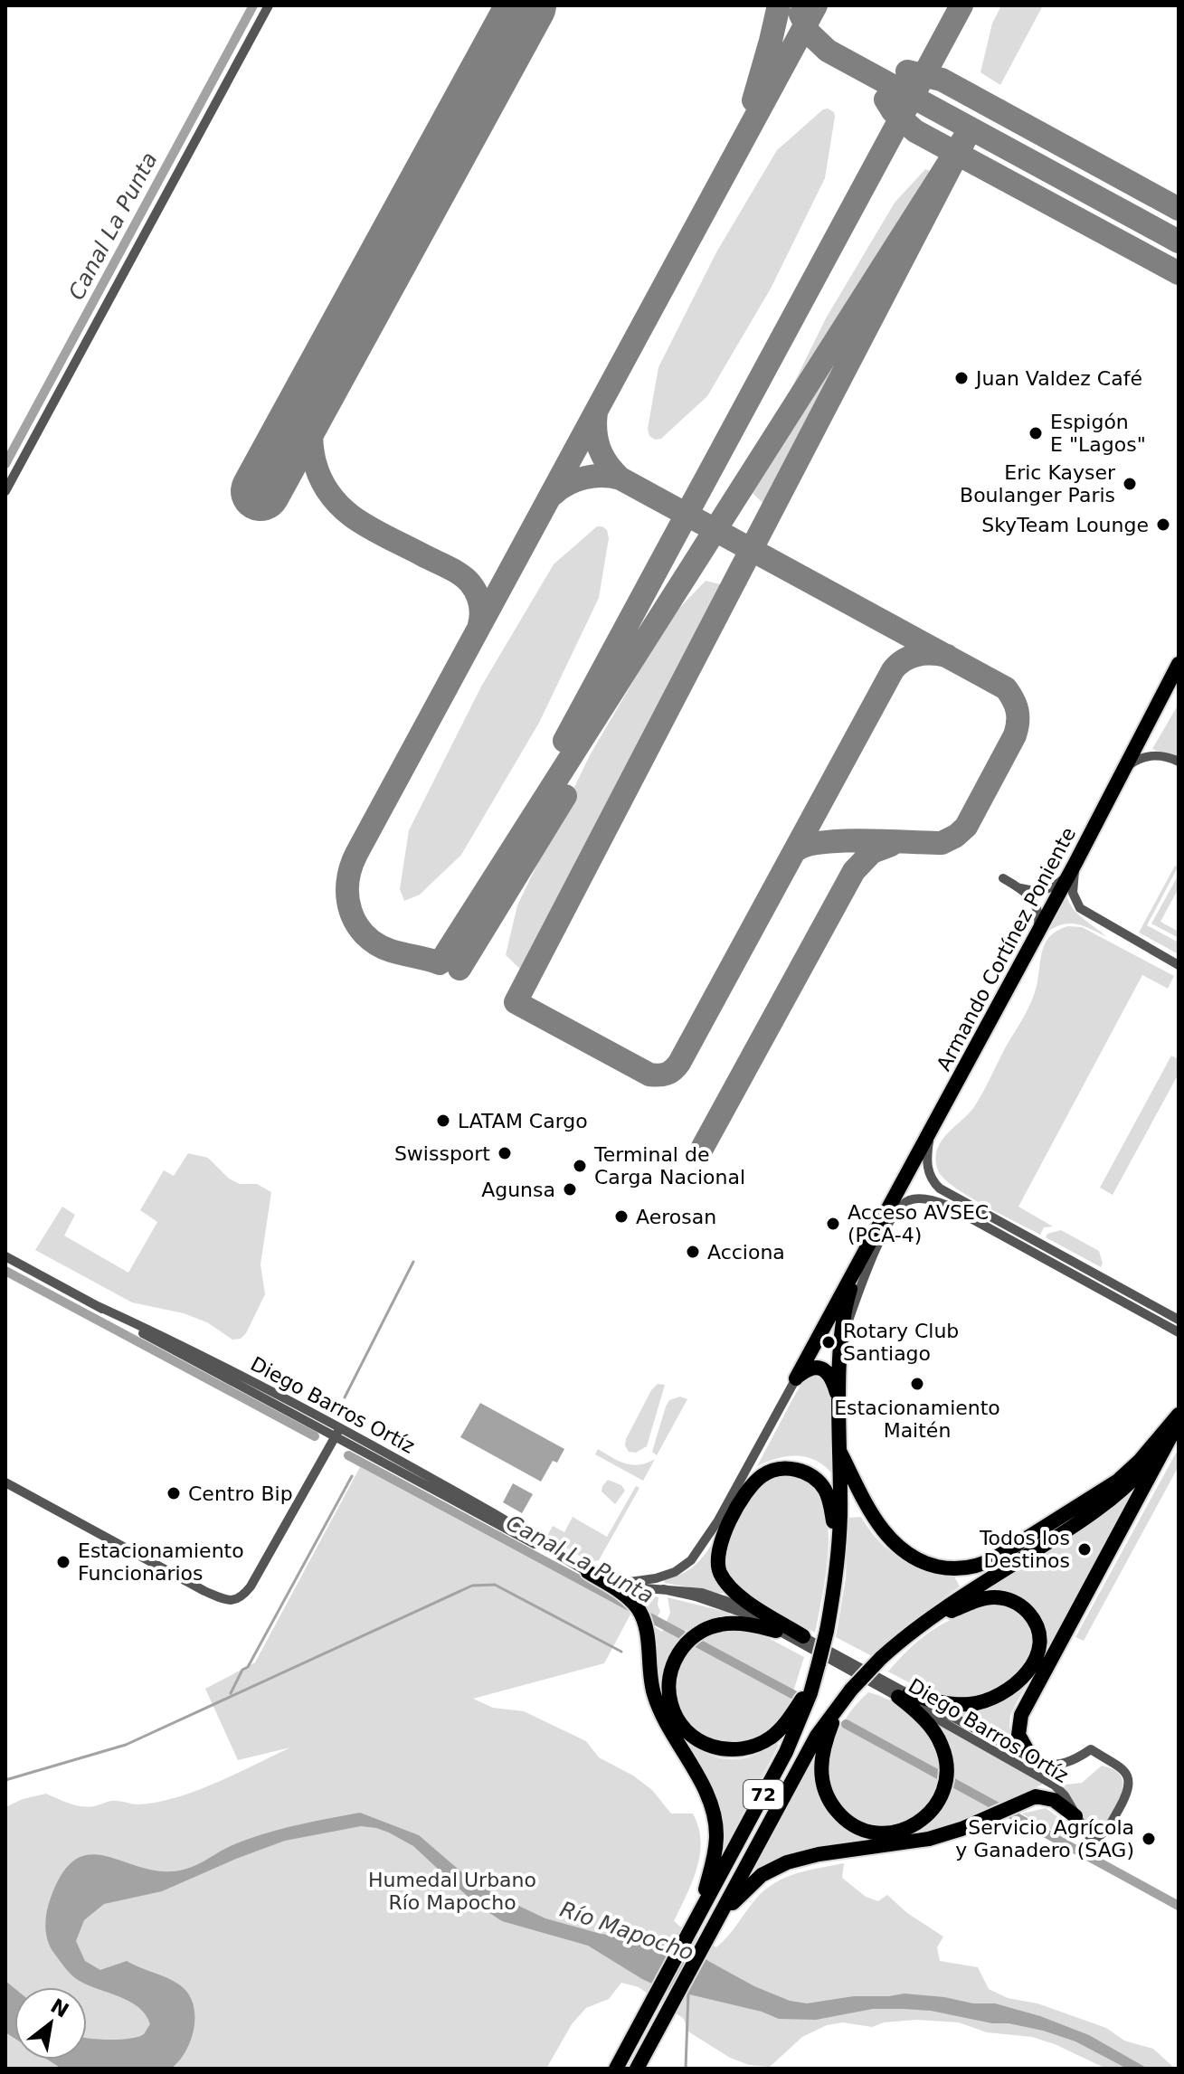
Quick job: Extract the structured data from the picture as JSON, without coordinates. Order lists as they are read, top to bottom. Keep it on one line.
{"streets":{"highway":["Armando Cortínez Poniente","72"],"street":["Diego Barros Ortíz"]},"crossings":[["Armando Cortínez Poniente","72"]],"water":["Canal La Punta","Río Mapocho"],"parks":["Humedal Urbano Río Mapocho"],"places":["Juan Valdez Café","Espigón E \"Lagos\"","Eric Kayser Boulanger Paris","SkyTeam Lounge","LATAM Cargo","Swissport","Terminal de Carga Nacional","Agunsa","Aerosan","Acceso AVSEC (PCA-4)","Acciona","Rotary Club Santiago","Estacionamiento Maitén","Centro Bip","Todos los Destinos","Estacionamiento Funcionarios","Servicio Agrícola y Ganadero (SAG)"],"north":"top right"}
